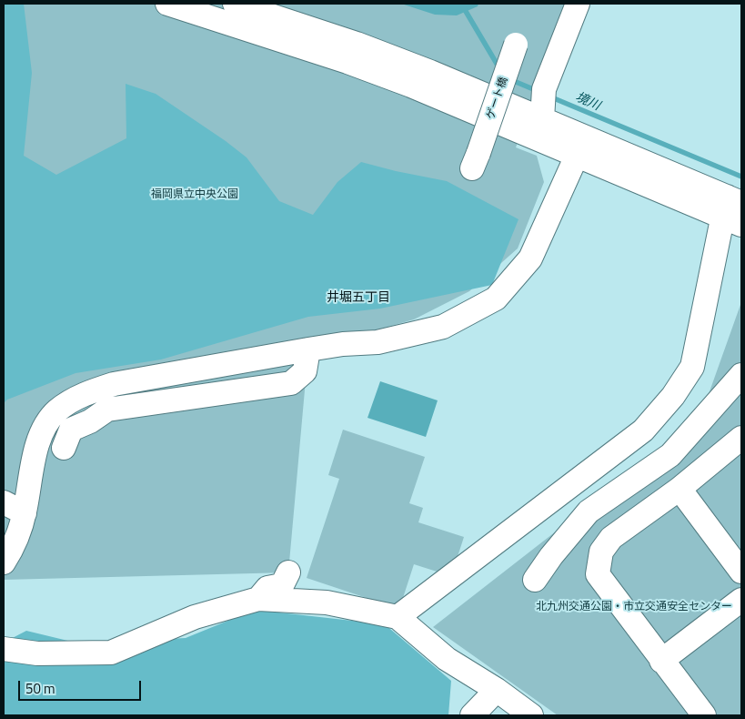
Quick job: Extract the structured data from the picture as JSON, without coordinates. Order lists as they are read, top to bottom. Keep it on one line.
{"streets":{"street":["ゲート橋"]},"districts":["井堀五丁目"],"water":["境川"],"parks":["福岡県立中央公園","北九州交通公園・市立交通安全センター"],"scale_bar":"50 m"}
